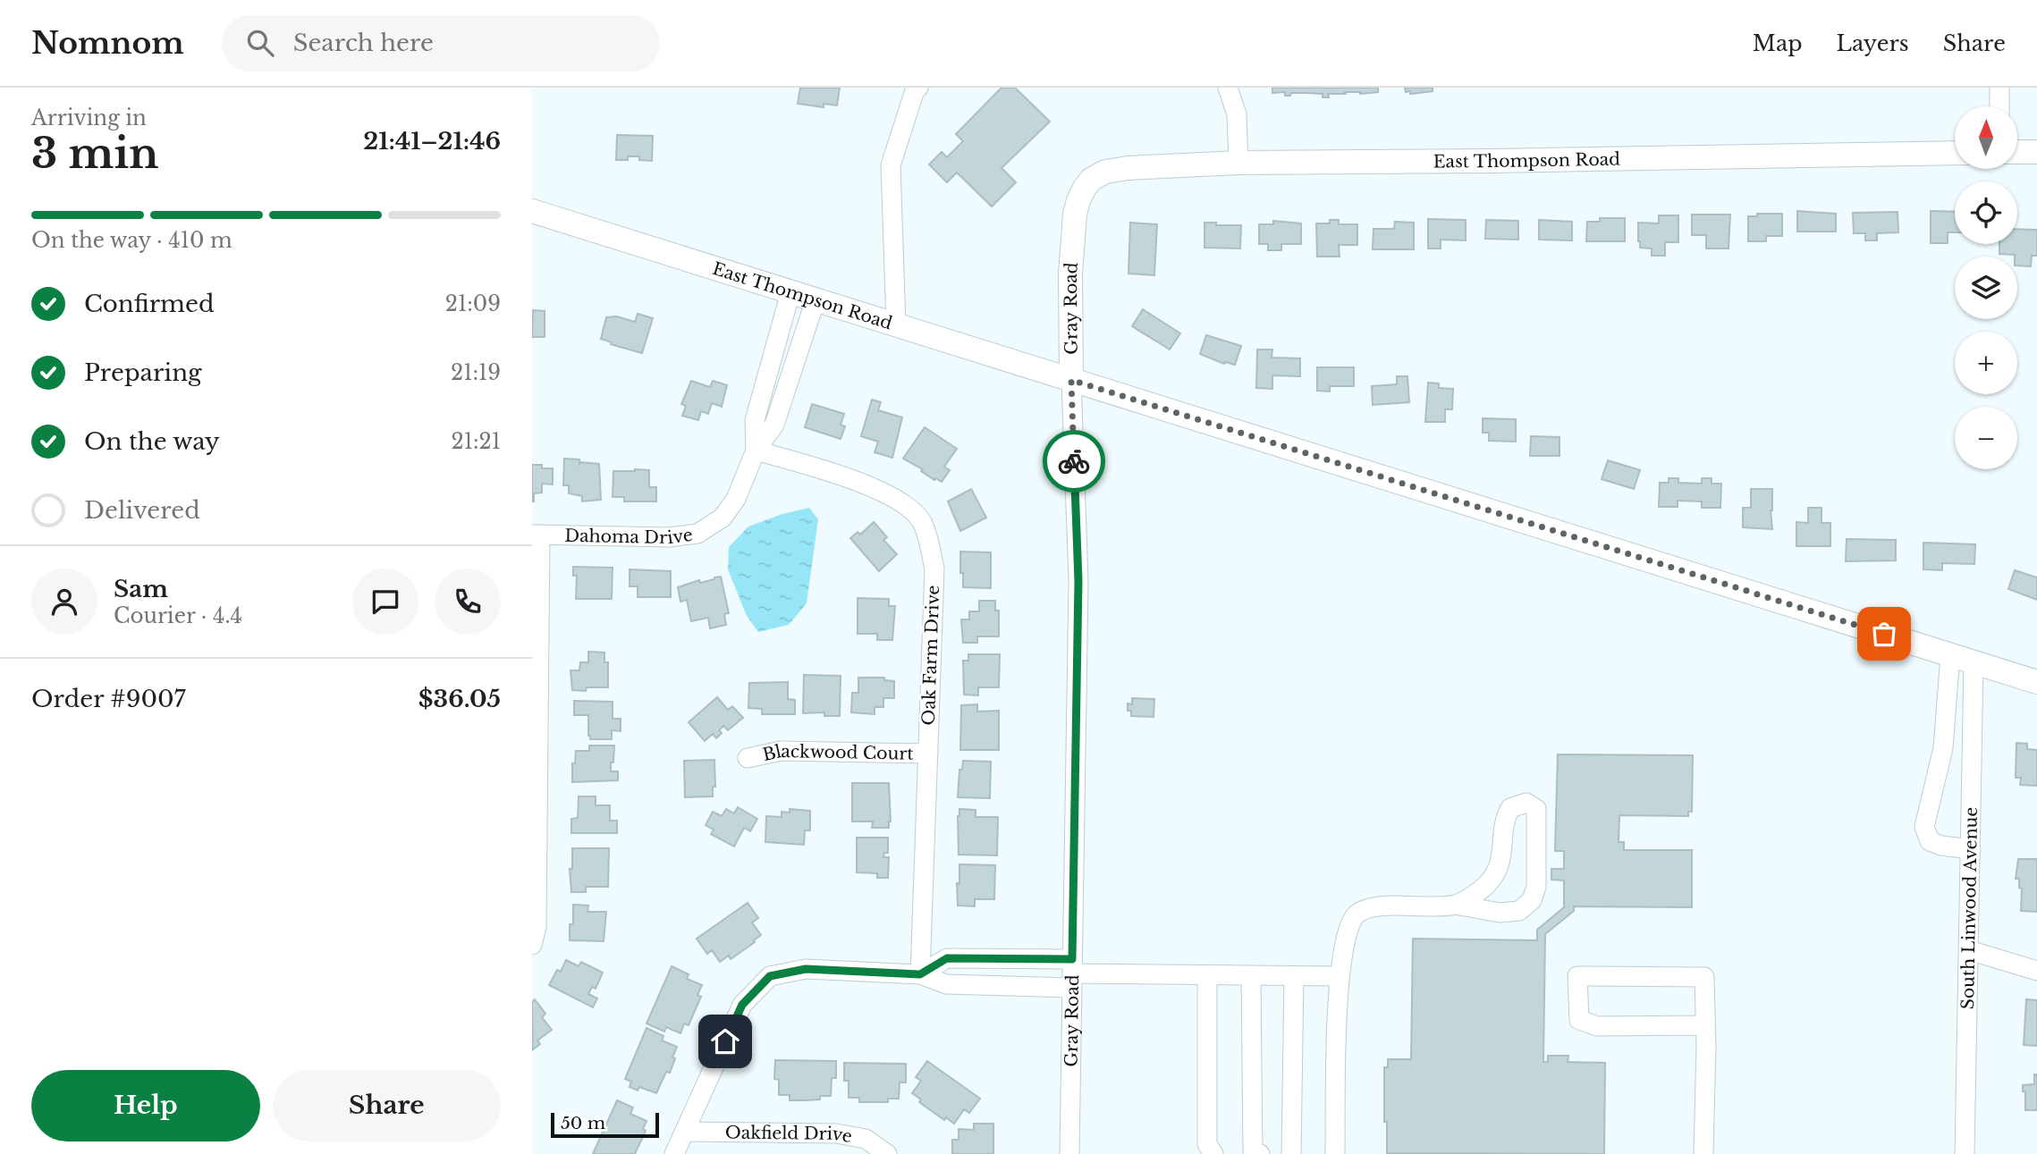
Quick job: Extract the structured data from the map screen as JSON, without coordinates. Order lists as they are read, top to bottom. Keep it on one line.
{"streets":{"main road":["East Thompson Road","Gray Road"],"street":["Dahoma Drive","Oak Farm Drive","Blackwood Court","South Linwood Avenue","Oakfield Drive"]},"crossings":[["East Thompson Road","Gray Road"],["East Thompson Road","Dahoma Drive"],["East Thompson Road","South Linwood Avenue"],["Dahoma Drive","Oak Farm Drive"],["Oak Farm Drive","Blackwood Court"]],"scale_bar":"50 m","north":"top","page":{"header":"Nomnom","search":"Search here","nav":["Map","Layers","Share"],"heading":["3 min","Arriving in","21:41–21:46"],"panel":["Sam","Courier · 4.4","Order #9007","$36.05"],"map_buttons":["+","−"],"bar":"On the way · 410 m","list":[["Confirmed","21:09"],["Preparing","21:19"],["On the way","21:21"],"Delivered"],"buttons":["Help","Share"],"scale":"50 m"}}
